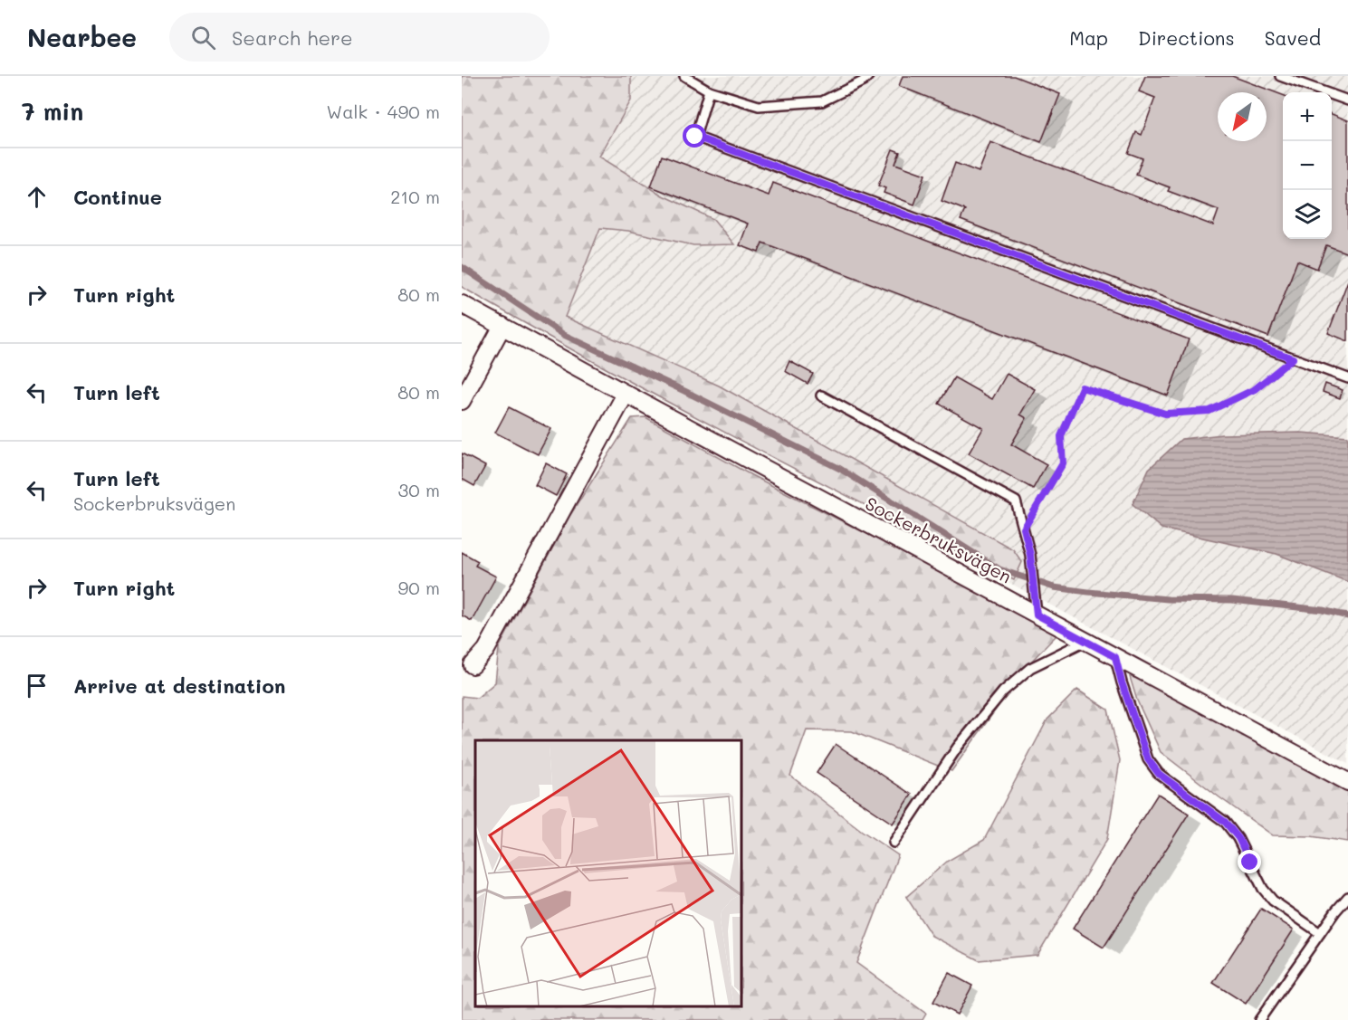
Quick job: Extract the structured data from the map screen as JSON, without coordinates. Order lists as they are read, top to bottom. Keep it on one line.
{"streets":{"street":["Sockerbruksvägen"]},"north":"bottom left","page":{"header":"Nearbee","search":"Search here","nav":["Map","Directions","Saved"],"heading":["7 min","Walk · 490 m"],"map_buttons":["+","−"],"list":[["Continue","210 m"],["Turn right","80 m"],["Turn left","80 m"],["Turn left","Sockerbruksvägen","30 m"],["Turn right","90 m"],"Arrive at destination"]}}
